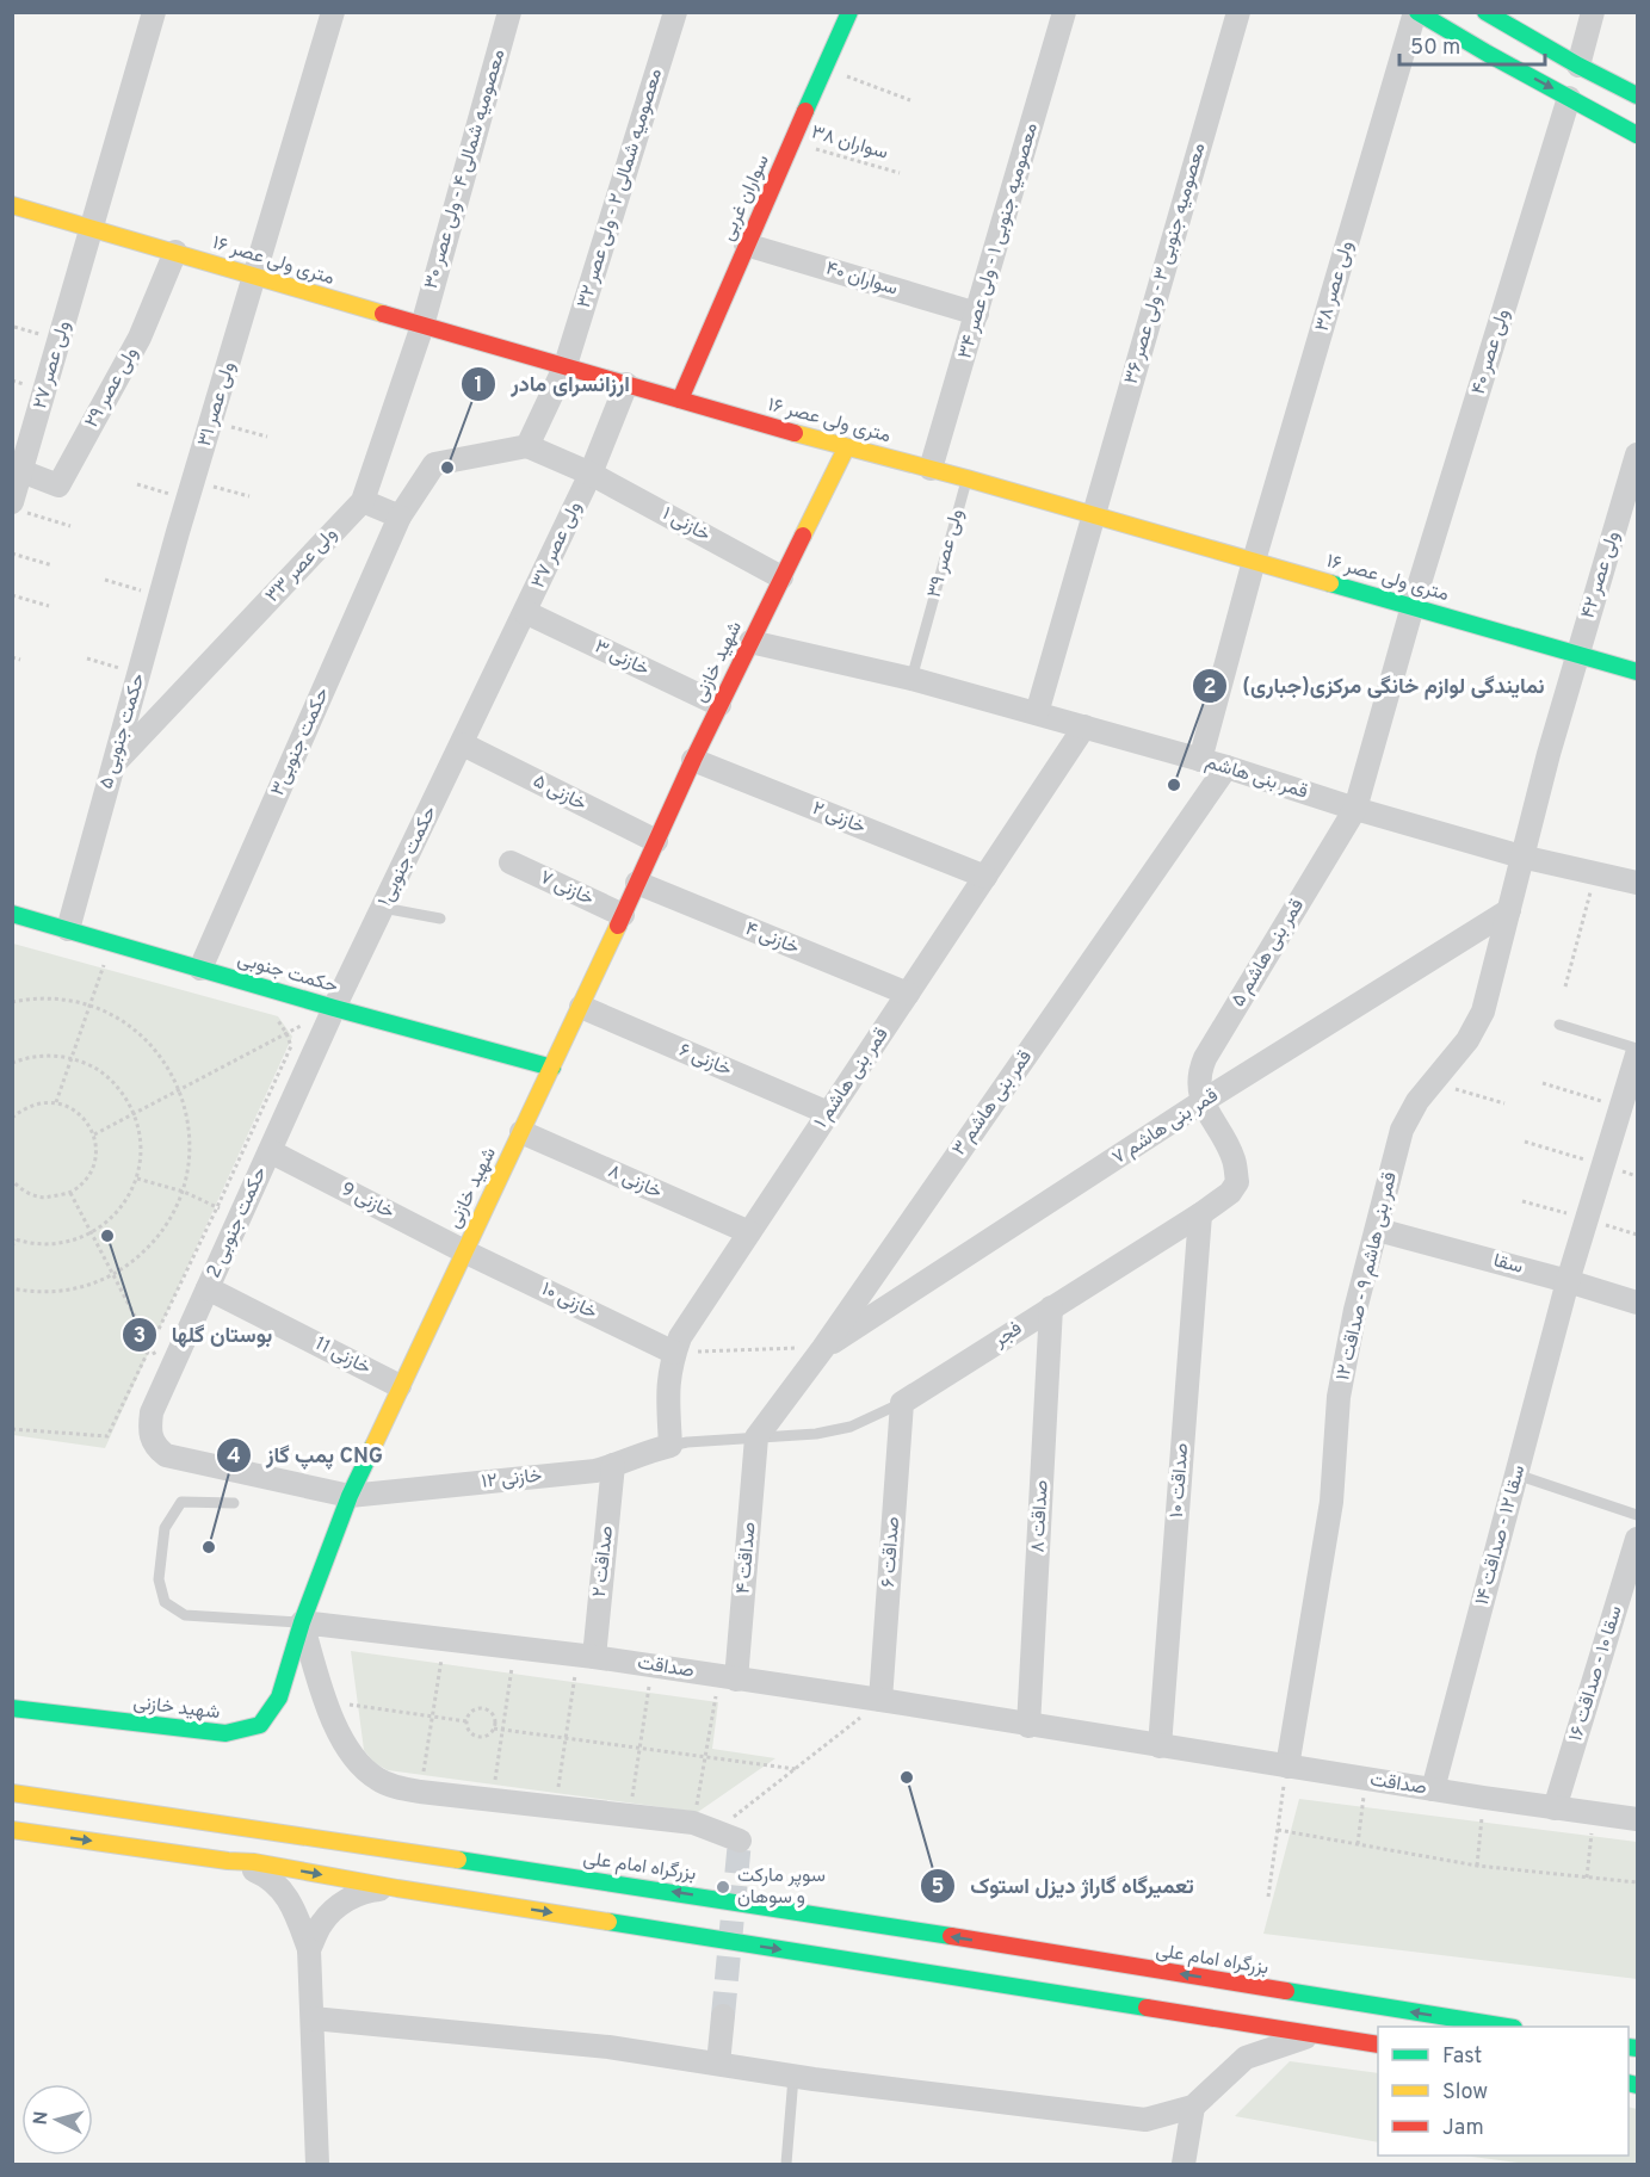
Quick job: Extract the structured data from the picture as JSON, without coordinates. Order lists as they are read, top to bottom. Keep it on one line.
{"streets":{"main road":["سواران غربی","۱۶ متری ولی عصر","شهید خازنی","حکمت جنوبی","بزرگراه امام علی"],"street":["معصومیه شمالی ۴ - ولی عصر ۳۰","معصومیه شمالی ۲ - ولی عصر ۳۲","معصومیه جنوبی ۱ - ولی عصر ۳۴","معصومیه جنوبی ۳ - ولی عصر ۳۶","سواران ۴۰","ولی عصر ۳۸","ولی عصر ۴۰","ولی عصر ۲۷","ولی عصر ۲۹","ولی عصر ۳۱","خازنی ۱","ولی عصر ۳۷","ولی عصر ۳۳","ولی عصر ۴۲","خازنی ۳","حکمت جنوبی ۵","حکمت جنوبی۳","قمر بنی هاشم","خازنی ۵","خازنی ۲","حکمت جنوبی۱","خازنی ۷","خازنی ۴","قمر بنی هاشم ۵","خازنی ۶","قمر بنی هاشم ۱","قمر بنی هاشم ۳","قمر بنی هاشم ۷","خازنی ۸","خازنی 9","حکمت جنوبی 2","سقا","قمر بنی هاشم ۹ - صداقت ۱۲","خازنی ۱۰","فجر","خازنی 11","خازنی ۱۲","صداقت ۱۰","صداقت ۸","سقا ۱۲ - صداقت ۱۴","صداقت ۶","صداقت ۴","صداقت ۲","صداقت","سقا ۱۰ - صداقت ۱۶"],"lane":["ولی عصر ۳۹"],"path":["سواران ۳۸"]},"crossings":[["سواران ۳۸","سواران غربی"],["معصومیه شمالی ۴ - ولی عصر ۳۰","۱۶ متری ولی عصر"],["معصومیه شمالی ۴ - ولی عصر ۳۰","ولی عصر ۳۳"],["معصومیه شمالی ۲ - ولی عصر ۳۲","۱۶ متری ولی عصر"],["معصومیه شمالی ۲ - ولی عصر ۳۲","خازنی ۱"],["معصومیه شمالی ۲ - ولی عصر ۳۲","حکمت جنوبی۳"],["سواران غربی","۱۶ متری ولی عصر"],["سواران غربی","سواران ۴۰"],["معصومیه جنوبی ۱ - ولی عصر ۳۴","۱۶ متری ولی عصر"],["معصومیه جنوبی ۱ - ولی عصر ۳۴","سواران ۴۰"],["۱۶ متری ولی عصر","معصومیه جنوبی ۳ - ولی عصر ۳۶"],["۱۶ متری ولی عصر","ولی عصر ۳۸"],["۱۶ متری ولی عصر","ولی عصر ۴۰"],["۱۶ متری ولی عصر","ولی عصر ۲۷"],["۱۶ متری ولی عصر","ولی عصر ۲۹"],["۱۶ متری ولی عصر","ولی عصر ۳۱"],["۱۶ متری ولی عصر","ولی عصر ۳۷"],["۱۶ متری ولی عصر","ولی عصر ۳۹"],["۱۶ متری ولی عصر","ولی عصر ۳۳"],["۱۶ متری ولی عصر","ولی عصر ۴۲"],["۱۶ متری ولی عصر","شهید خازنی"],["معصومیه جنوبی ۳ - ولی عصر ۳۶","قمر بنی هاشم"],["ولی عصر ۳۸","قمر بنی هاشم"],["ولی عصر ۴۰","قمر بنی هاشم"],["ولی عصر ۴۰","قمر بنی هاشم ۵"],["ولی عصر ۲۷","ولی عصر ۲۹"],["ولی عصر ۳۱","حکمت جنوبی ۵"],["خازنی ۱","ولی عصر ۳۷"],["خازنی ۱","شهید خازنی"],["خازنی ۱","حکمت جنوبی۳"],["ولی عصر ۳۷","خازنی ۳"],["ولی عصر ۳۷","حکمت جنوبی۱"],["ولی عصر ۳۹","قمر بنی هاشم"],["ولی عصر ۳۳","حکمت جنوبی ۵"],["ولی عصر ۴۲","قمر بنی هاشم"],["ولی عصر ۴۲","قمر بنی هاشم ۹ - صداقت ۱۲"],["خازنی ۳","شهید خازنی"],["شهید خازنی","قمر بنی هاشم"],["شهید خازنی","خازنی ۵"],["شهید خازنی","خازنی ۲"],["شهید خازنی","خازنی ۷"],["شهید خازنی","خازنی ۴"],["شهید خازنی","حکمت جنوبی"],["شهید خازنی","خازنی ۶"],["شهید خازنی","خازنی ۸"],["شهید خازنی","خازنی 9"],["شهید خازنی","خازنی ۱۰"],["شهید خازنی","خازنی 11"],["شهید خازنی","خازنی ۱۲"],["شهید خازنی","صداقت"],["حکمت جنوبی ۵","حکمت جنوبی"],["حکمت جنوبی۳","حکمت جنوبی"],["قمر بنی هاشم","قمر بنی هاشم ۵"],["قمر بنی هاشم","قمر بنی هاشم ۱"],["قمر بنی هاشم","قمر بنی هاشم ۳"],["قمر بنی هاشم","قمر بنی هاشم ۹ - صداقت ۱۲"],["خازنی ۵","حکمت جنوبی۱"],["خازنی ۲","قمر بنی هاشم ۱"],["حکمت جنوبی۱","حکمت جنوبی"],["حکمت جنوبی۱","حکمت جنوبی 2"],["خازنی ۴","قمر بنی هاشم ۱"],["قمر بنی هاشم ۵","قمر بنی هاشم ۷"],["قمر بنی هاشم ۵","فجر"],["حکمت جنوبی","حکمت جنوبی 2"],["خازنی ۶","قمر بنی هاشم ۱"],["قمر بنی هاشم ۱","خازنی ۸"],["قمر بنی هاشم ۱","خازنی ۱۰"],["قمر بنی هاشم ۱","فجر"],["قمر بنی هاشم ۱","خازنی ۱۲"],["قمر بنی هاشم ۳","قمر بنی هاشم ۷"],["قمر بنی هاشم ۳","فجر"],["قمر بنی هاشم ۳","صداقت ۴"],["قمر بنی هاشم ۷","قمر بنی هاشم ۹ - صداقت ۱۲"],["قمر بنی هاشم ۷","فجر"],["خازنی 9","حکمت جنوبی 2"],["خازنی 9","خازنی ۱۰"],["حکمت جنوبی 2","خازنی 11"],["حکمت جنوبی 2","خازنی ۱۲"],["سقا","قمر بنی هاشم ۹ - صداقت ۱۲"],["سقا","سقا ۱۲ - صداقت ۱۴"],["قمر بنی هاشم ۹ - صداقت ۱۲","صداقت"],["فجر","خازنی ۱۲"],["فجر","صداقت ۱۰"],["فجر","صداقت ۸"],["فجر","صداقت ۶"],["فجر","صداقت ۴"],["خازنی ۱۲","صداقت ۲"],["صداقت ۱۰","صداقت"],["صداقت ۸","صداقت"],["سقا ۱۲ - صداقت ۱۴","صداقت"],["صداقت ۶","صداقت"],["صداقت ۴","صداقت"],["صداقت ۲","صداقت"],["صداقت","سقا ۱۰ - صداقت ۱۶"]],"places":["ارزانسرای مادر","نمایندگی لوازم خانگی مرکزی(جباری)","بوستان گلها","پمپ گاز CNG","تعمیرگاه گاراژ دیزل استوک","سوپر مارکت و سوهان"],"legend":["Fast","Slow","Jam"],"scale_bar":"50 m","north":"left"}
